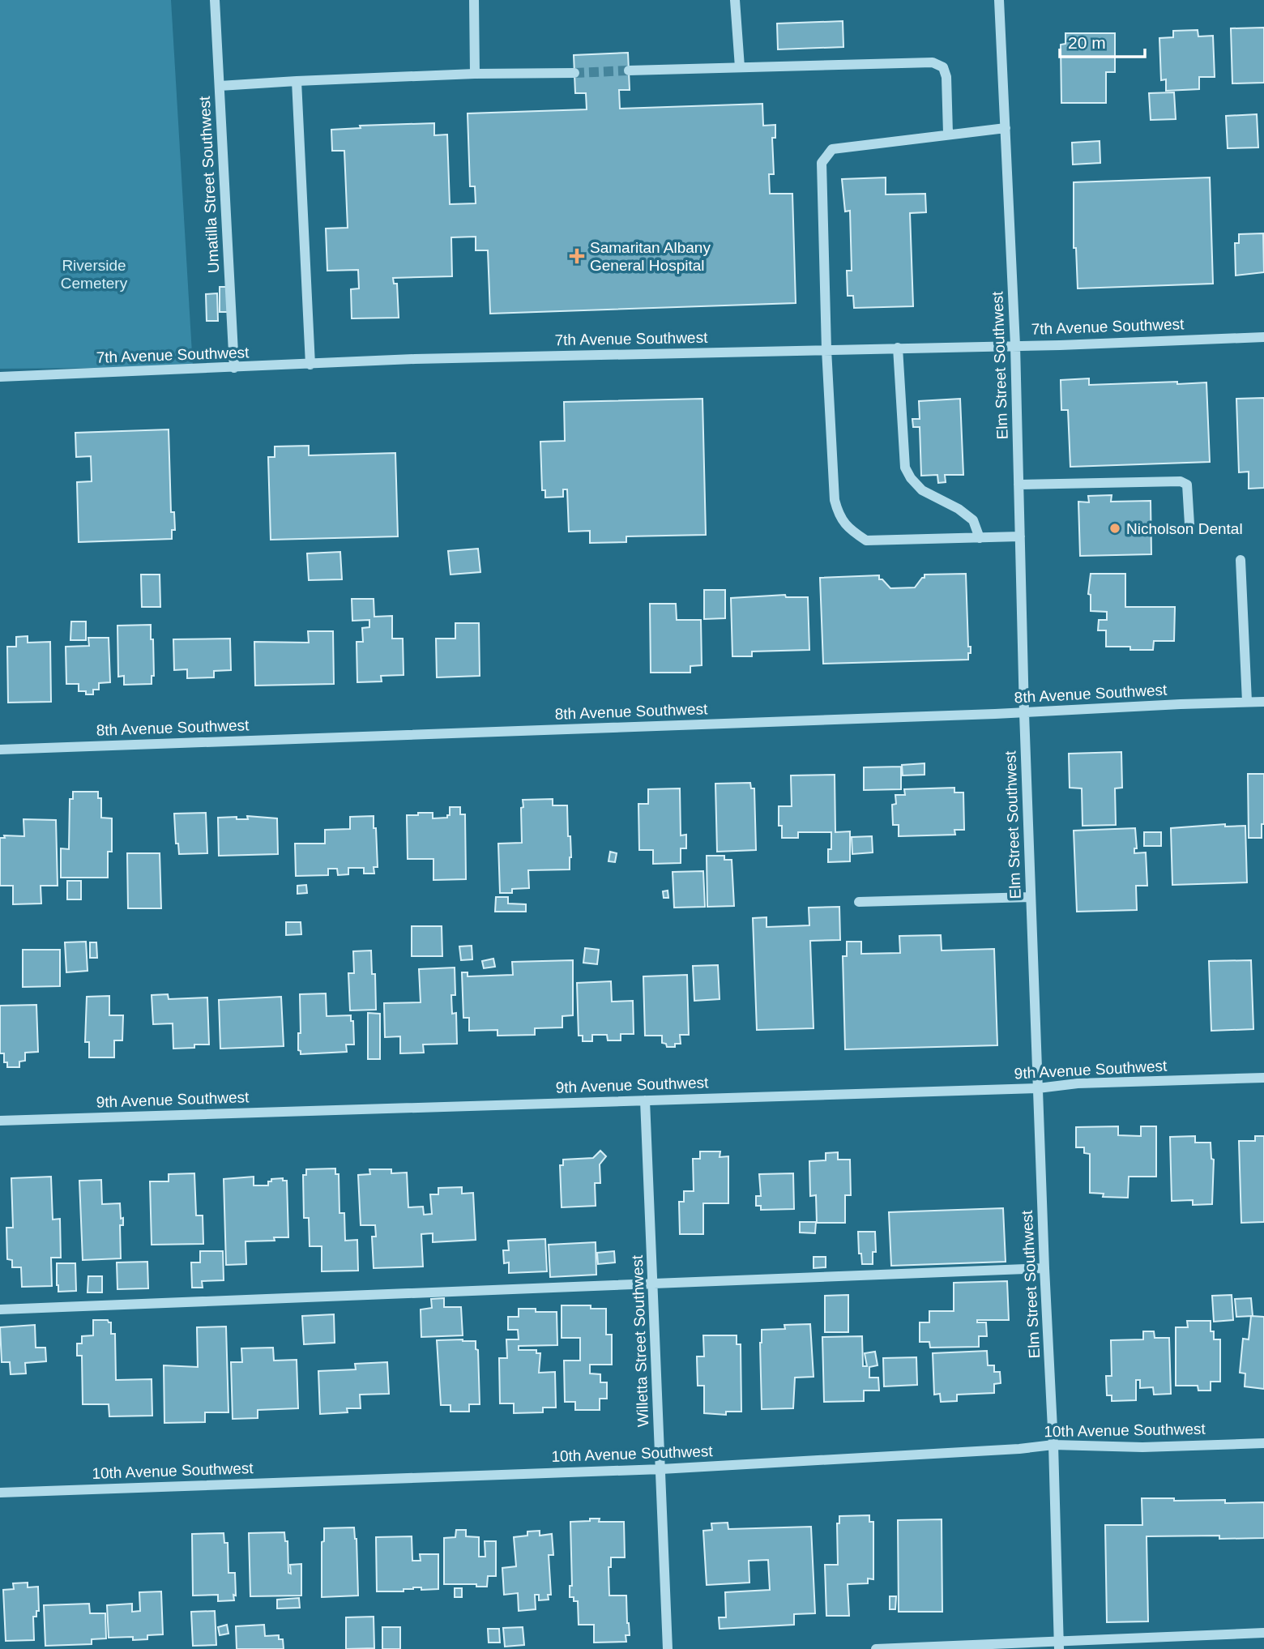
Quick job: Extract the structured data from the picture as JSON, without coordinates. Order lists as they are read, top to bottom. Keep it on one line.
{"streets":{"street":["Umatilla Street Southwest","7th Avenue Southwest","Elm Street Southwest","8th Avenue Southwest","9th Avenue Southwest","Willetta Street Southwest","10th Avenue Southwest"]},"crossings":[["Umatilla Street Southwest","7th Avenue Southwest"],["7th Avenue Southwest","Elm Street Southwest"],["Elm Street Southwest","8th Avenue Southwest"],["Elm Street Southwest","9th Avenue Southwest"],["Elm Street Southwest","10th Avenue Southwest"],["9th Avenue Southwest","Willetta Street Southwest"],["Willetta Street Southwest","10th Avenue Southwest"]],"parks":["Riverside Cemetery"],"places":{"health":["Samaritan Albany General Hospital"],"other":["Nicholson Dental"]},"scale_bar":"20 m"}
